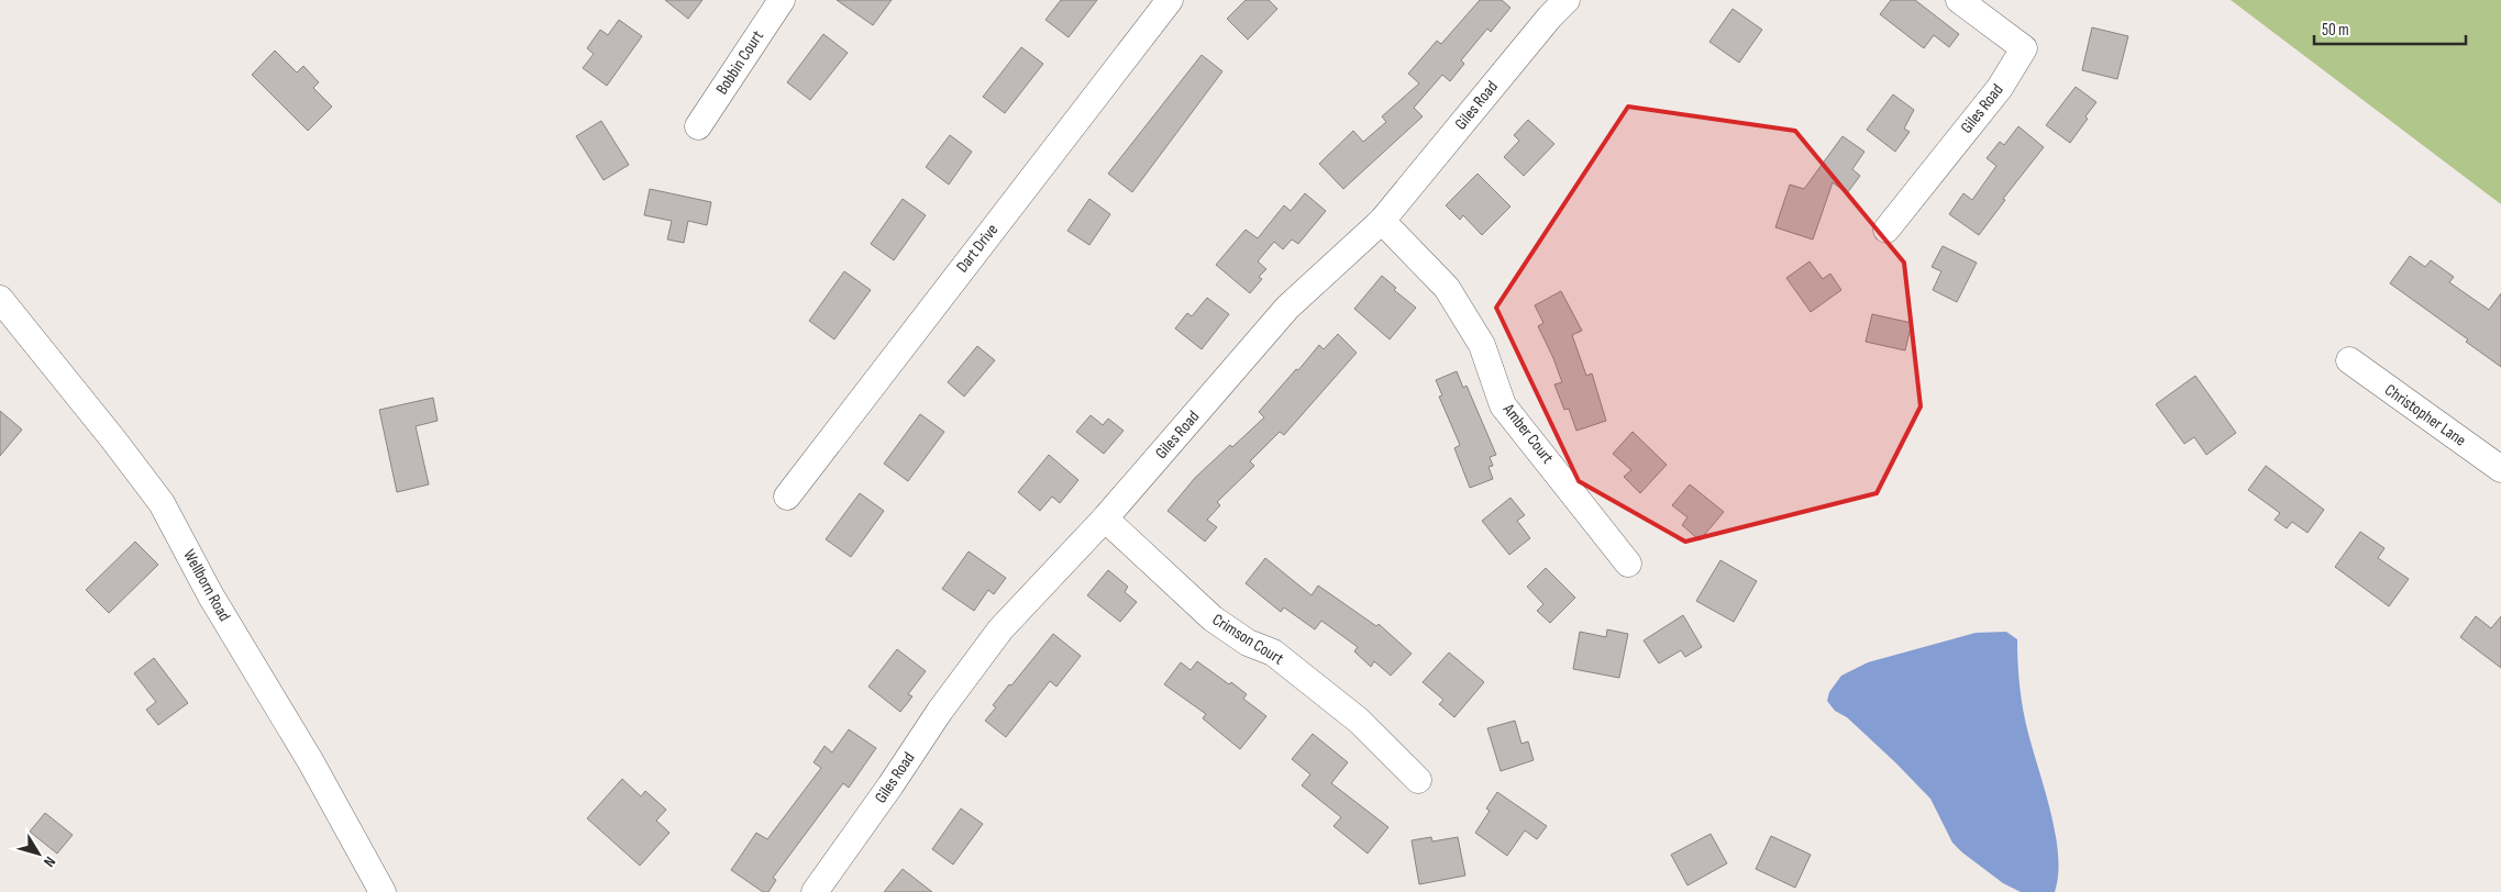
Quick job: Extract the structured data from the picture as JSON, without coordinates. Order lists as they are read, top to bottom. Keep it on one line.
{"streets":{"street":["Bobbin Court","Giles Road","Dart Drive","Christopher Lane","Amber Court","Wellborn Road","Crimson Court"]},"crossings":[["Giles Road","Amber Court"],["Giles Road","Crimson Court"]],"scale_bar":"50 m","north":"bottom right"}
